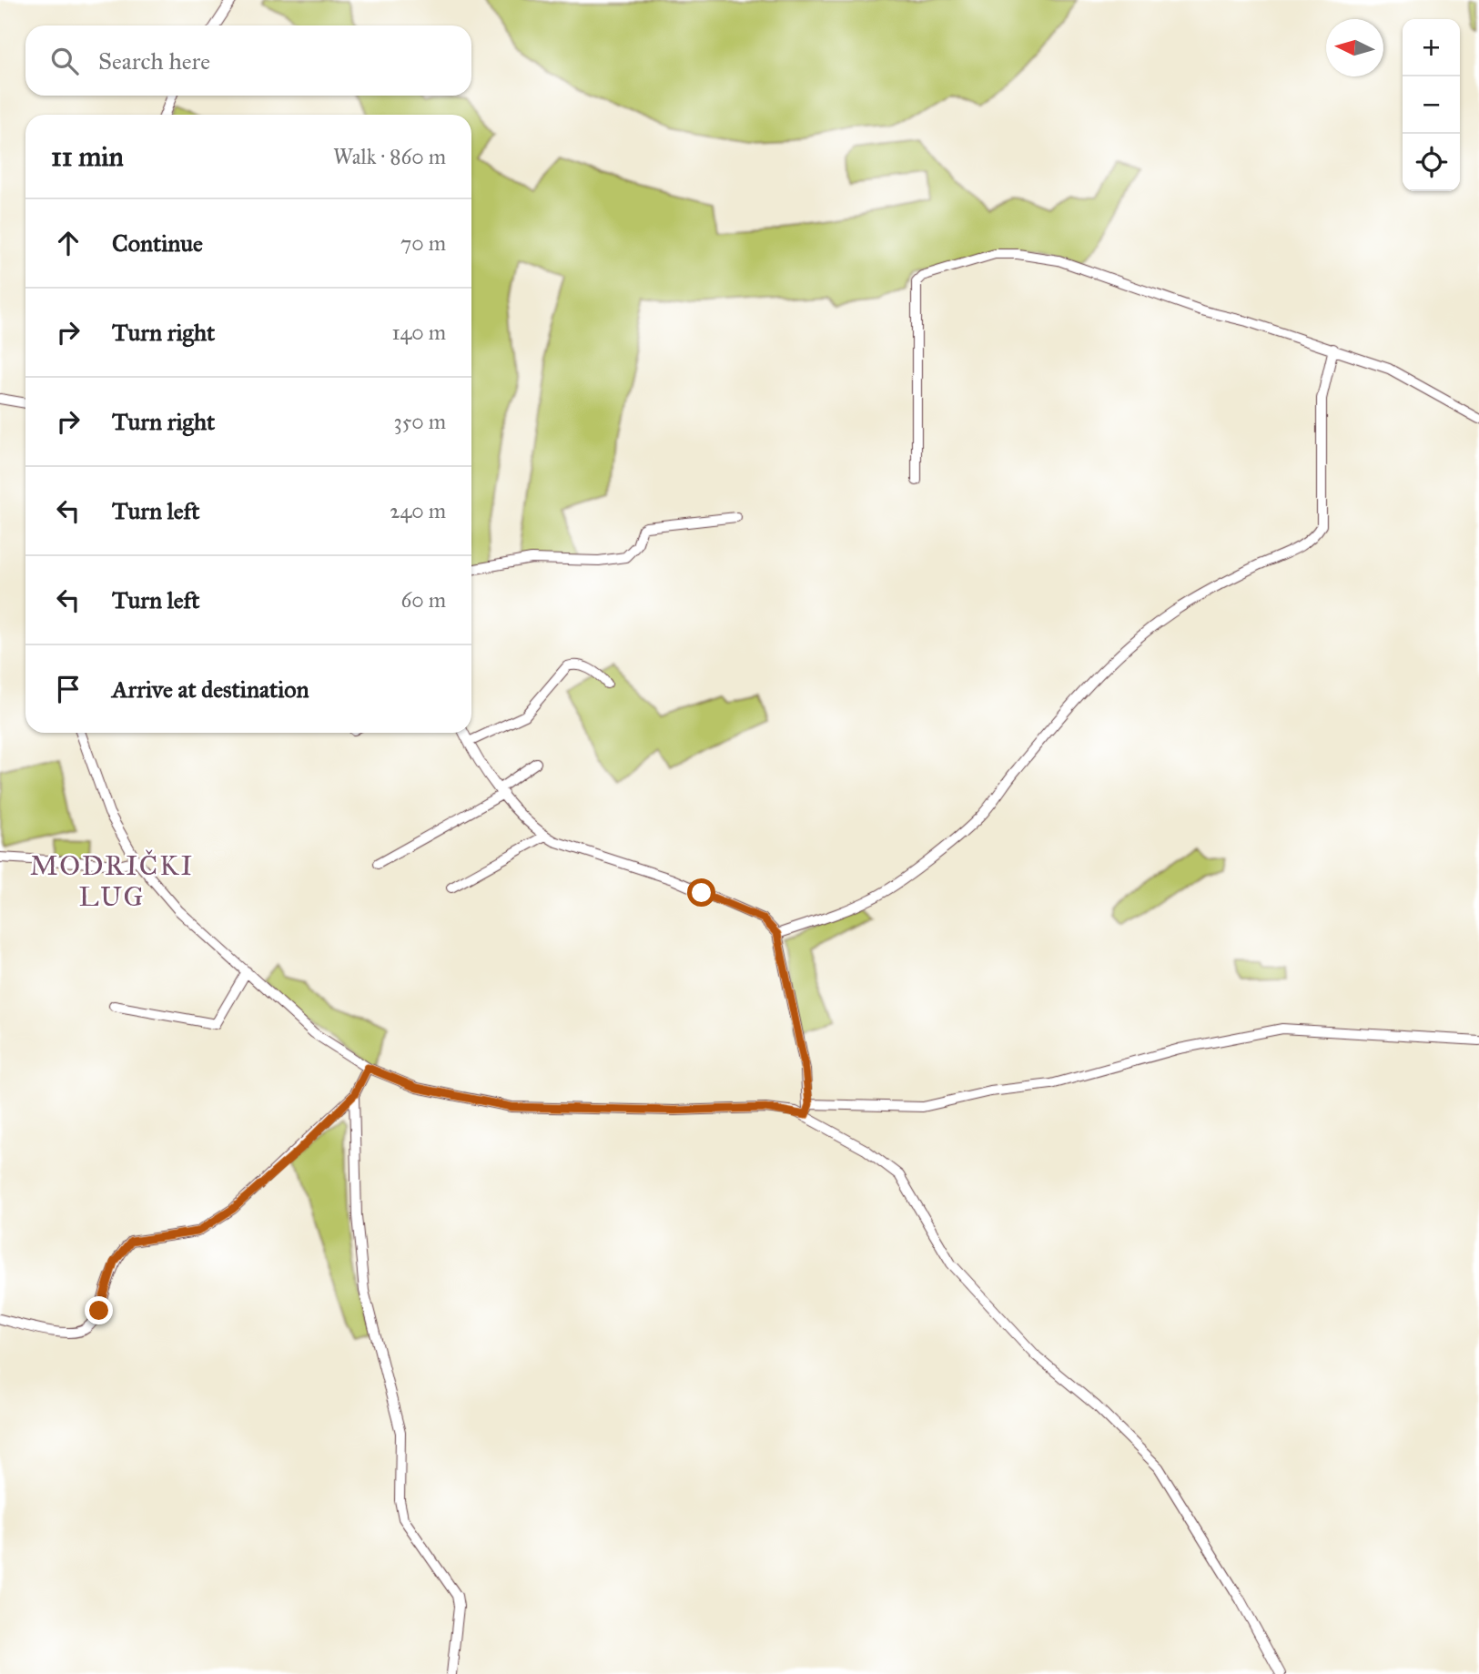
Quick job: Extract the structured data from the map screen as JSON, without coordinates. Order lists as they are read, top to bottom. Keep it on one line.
{"districts":["MODRIČKI LUG"],"north":"left","page":{"map_buttons":["+","−"],"search":"Search here","heading":["11 min","Walk · 860 m"],"list":[["Continue","70 m"],["Turn right","140 m"],["Turn right","350 m"],["Turn left","240 m"],["Turn left","60 m"],"Arrive at destination"]}}
